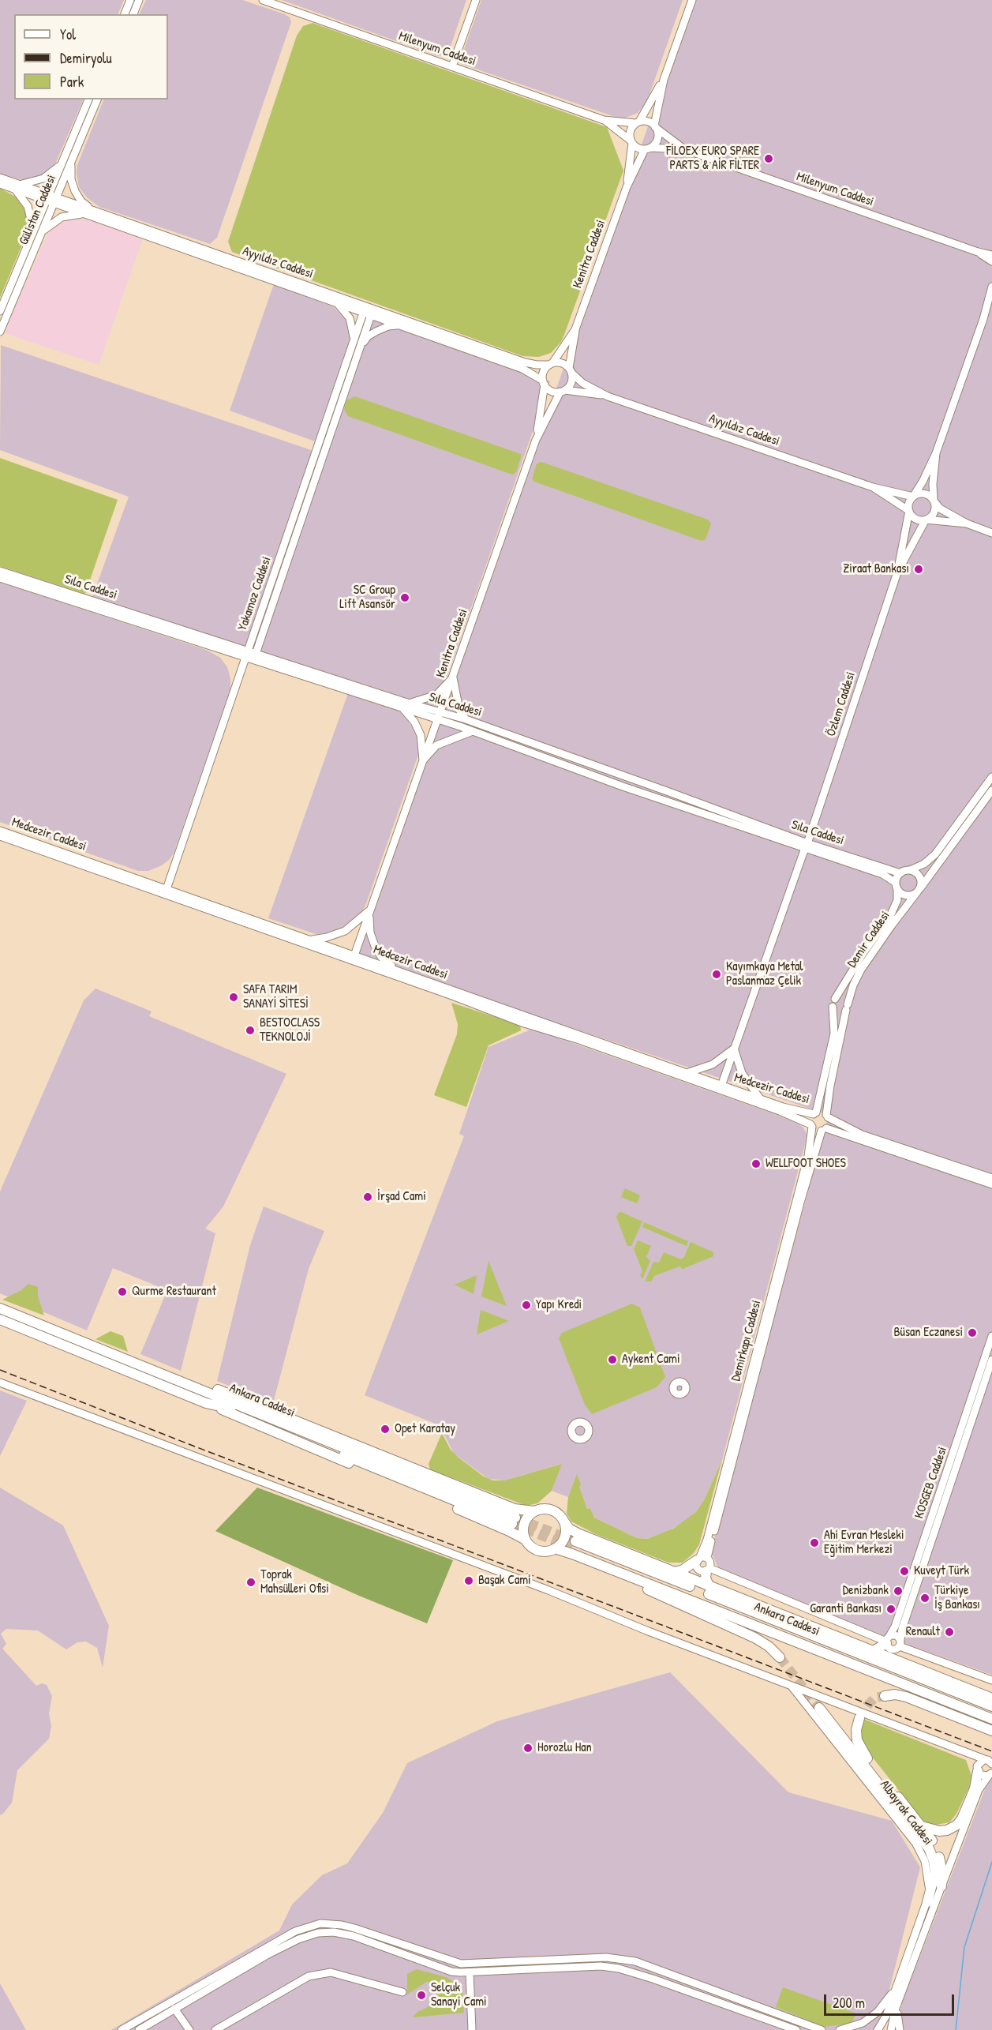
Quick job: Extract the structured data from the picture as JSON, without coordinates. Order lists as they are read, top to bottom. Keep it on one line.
{"streets":{"highway":["Ankara Caddesi"],"street":["Milenyum Caddesi","Gülistan Caddesi","Kenitra Caddesi","Ayyıldız Caddesi","Sıla Caddesi","Yakamoz Caddesi","Özlem Caddesi","Medcezir Caddesi","Demir Caddesi","Demirkapı Caddesi","KOSGEB Caddesi"]},"crossings":[["Gülistan Caddesi","Ayyıldız Caddesi"],["Kenitra Caddesi","Sıla Caddesi"],["Kenitra Caddesi","Medcezir Caddesi"],["Ayyıldız Caddesi","Yakamoz Caddesi"],["Ayyıldız Caddesi","Özlem Caddesi"],["Sıla Caddesi","Yakamoz Caddesi"],["Sıla Caddesi","Özlem Caddesi"],["Sıla Caddesi","Demir Caddesi"],["Yakamoz Caddesi","Medcezir Caddesi"],["Özlem Caddesi","Medcezir Caddesi"],["Medcezir Caddesi","Demirkapı Caddesi"]],"places":["FİLOEX EURO SPARE PARTS & AİR FİLTER","Ziraat Bankası","SC Group Lift Asansör","Kayımkaya Metal Paslanmaz Çelik","SAFA TARIM SANAYİ SİTESİ","BESTOCLASS TEKNOLOJİ","WELLFOOT SHOES","İrşad Cami","Qurme Restaurant","Yapı Kredi","Büsan Eczanesi","Aykent Cami","Opet Karatay","Ahi Evran Mesleki Eğitim Merkezi","Kuveyt Türk","Başak Cami","Toprak Mahsülleri Ofisi","Denizbank","Türkiye İş Bankası","Garanti Bankası","Renault","Horozlu Han","Selçuk Sanayi Cami"],"legend":["Yol","Demiryolu","Park"],"scale_bar":"200 m"}
